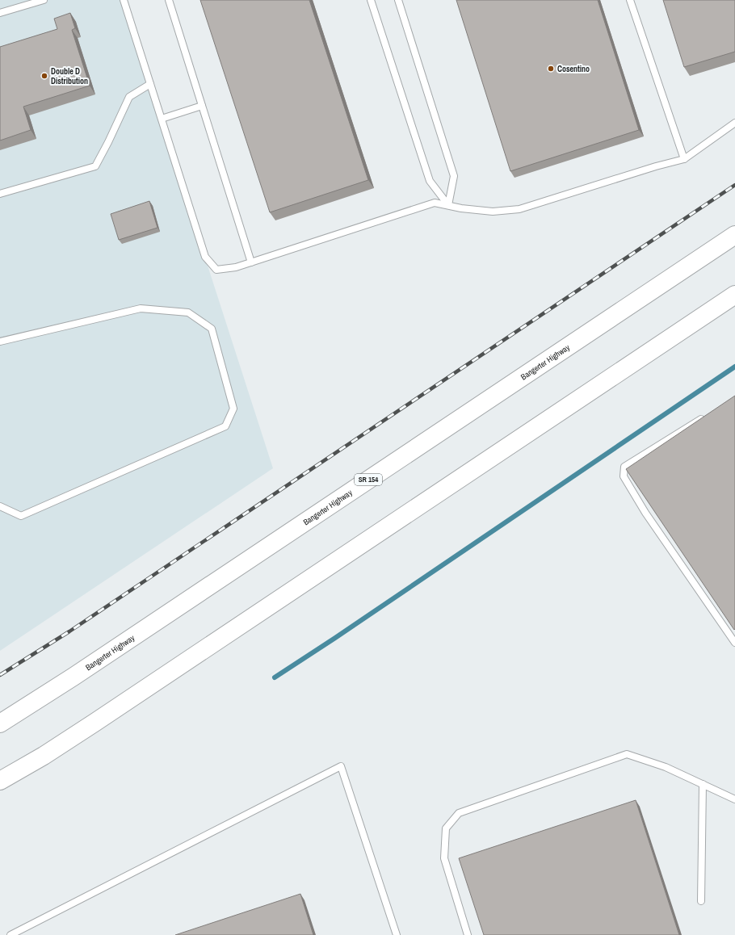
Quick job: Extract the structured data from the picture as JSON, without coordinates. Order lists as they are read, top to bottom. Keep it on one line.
{"streets":{"highway":["Bangerter Highway","SR 154"]},"places":["Cosentino","Double D Distribution"]}
